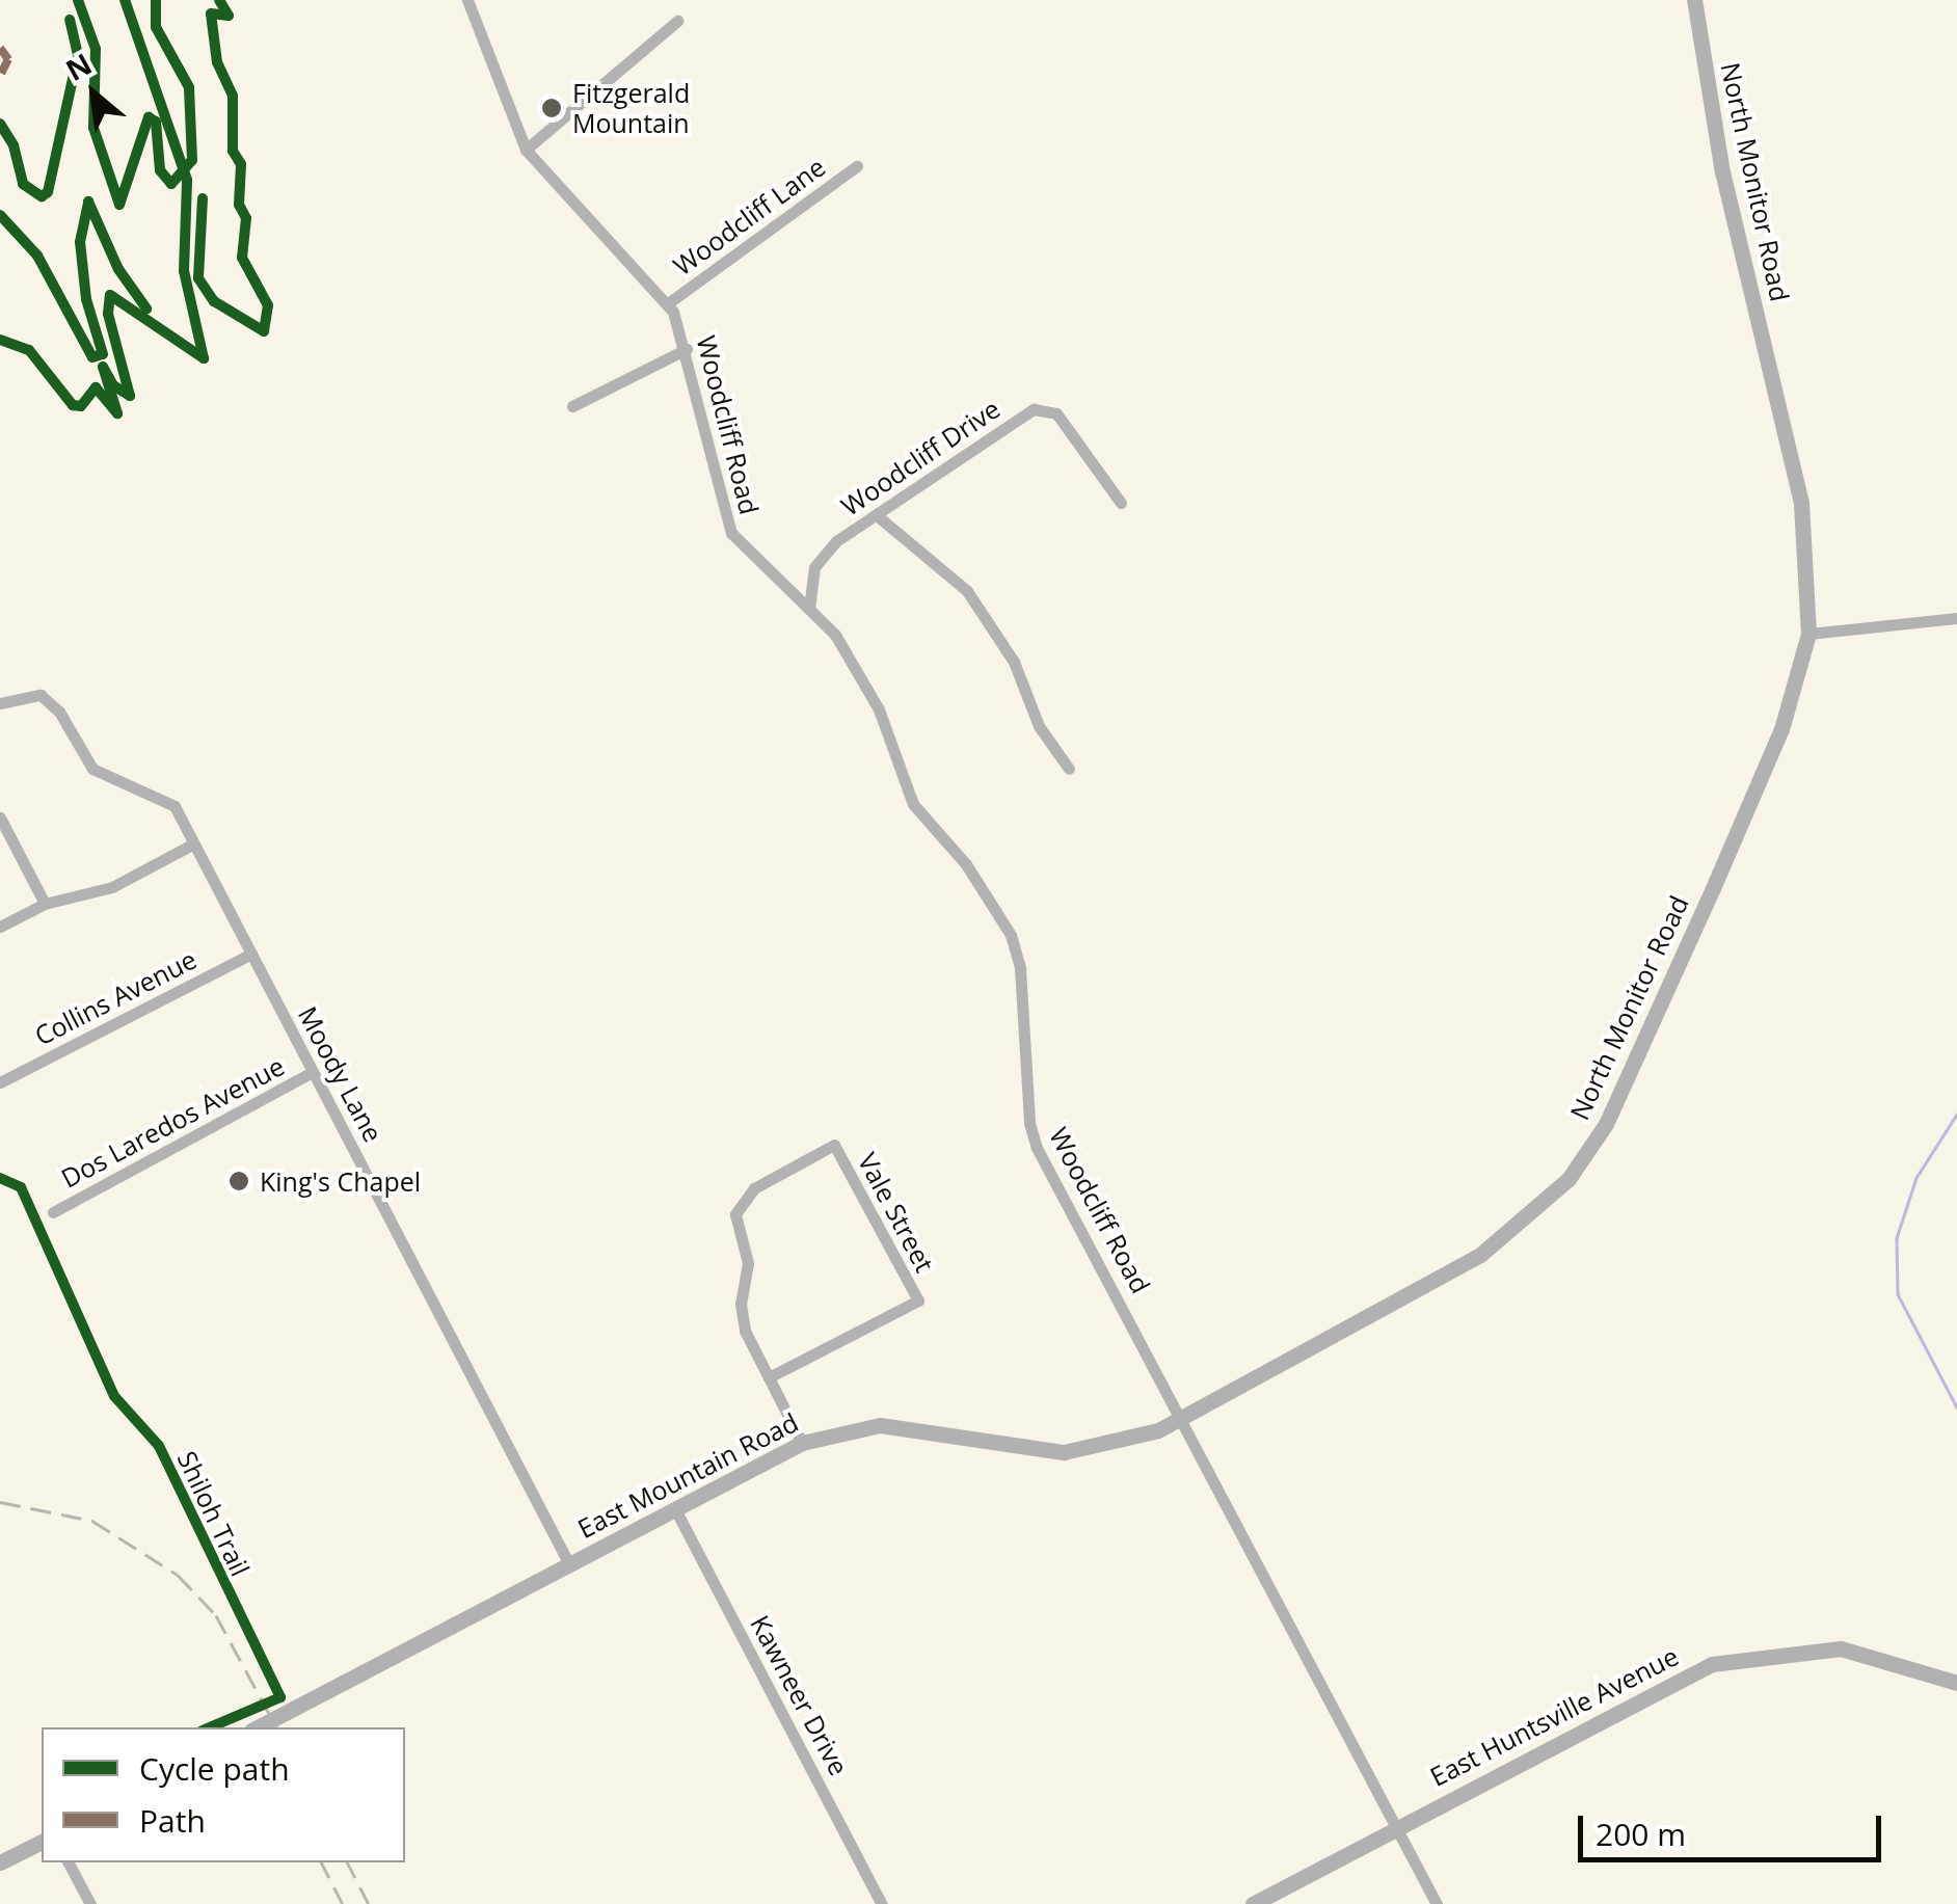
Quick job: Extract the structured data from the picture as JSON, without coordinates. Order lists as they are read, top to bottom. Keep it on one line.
{"streets":{"street":["North Monitor Road","Woodcliff Lane","Woodcliff Road","Woodcliff Drive","Collins Avenue","Moody Lane","Dos Laredos Avenue","Vale Street","East Mountain Road","Kawneer Drive","East Huntsville Avenue"],"cycle path":["Shiloh Trail"]},"crossings":[["North Monitor Road","Woodcliff Road"],["North Monitor Road","East Mountain Road"],["Woodcliff Lane","Woodcliff Road"],["Woodcliff Road","Woodcliff Drive"],["Woodcliff Road","East Mountain Road"],["Collins Avenue","Moody Lane"],["Moody Lane","Dos Laredos Avenue"],["Moody Lane","East Mountain Road"],["East Mountain Road","Kawneer Drive"]],"places":["Fitzgerald Mountain","King's Chapel"],"legend":["Cycle path","Path"],"scale_bar":"200 m","north":"top left"}
